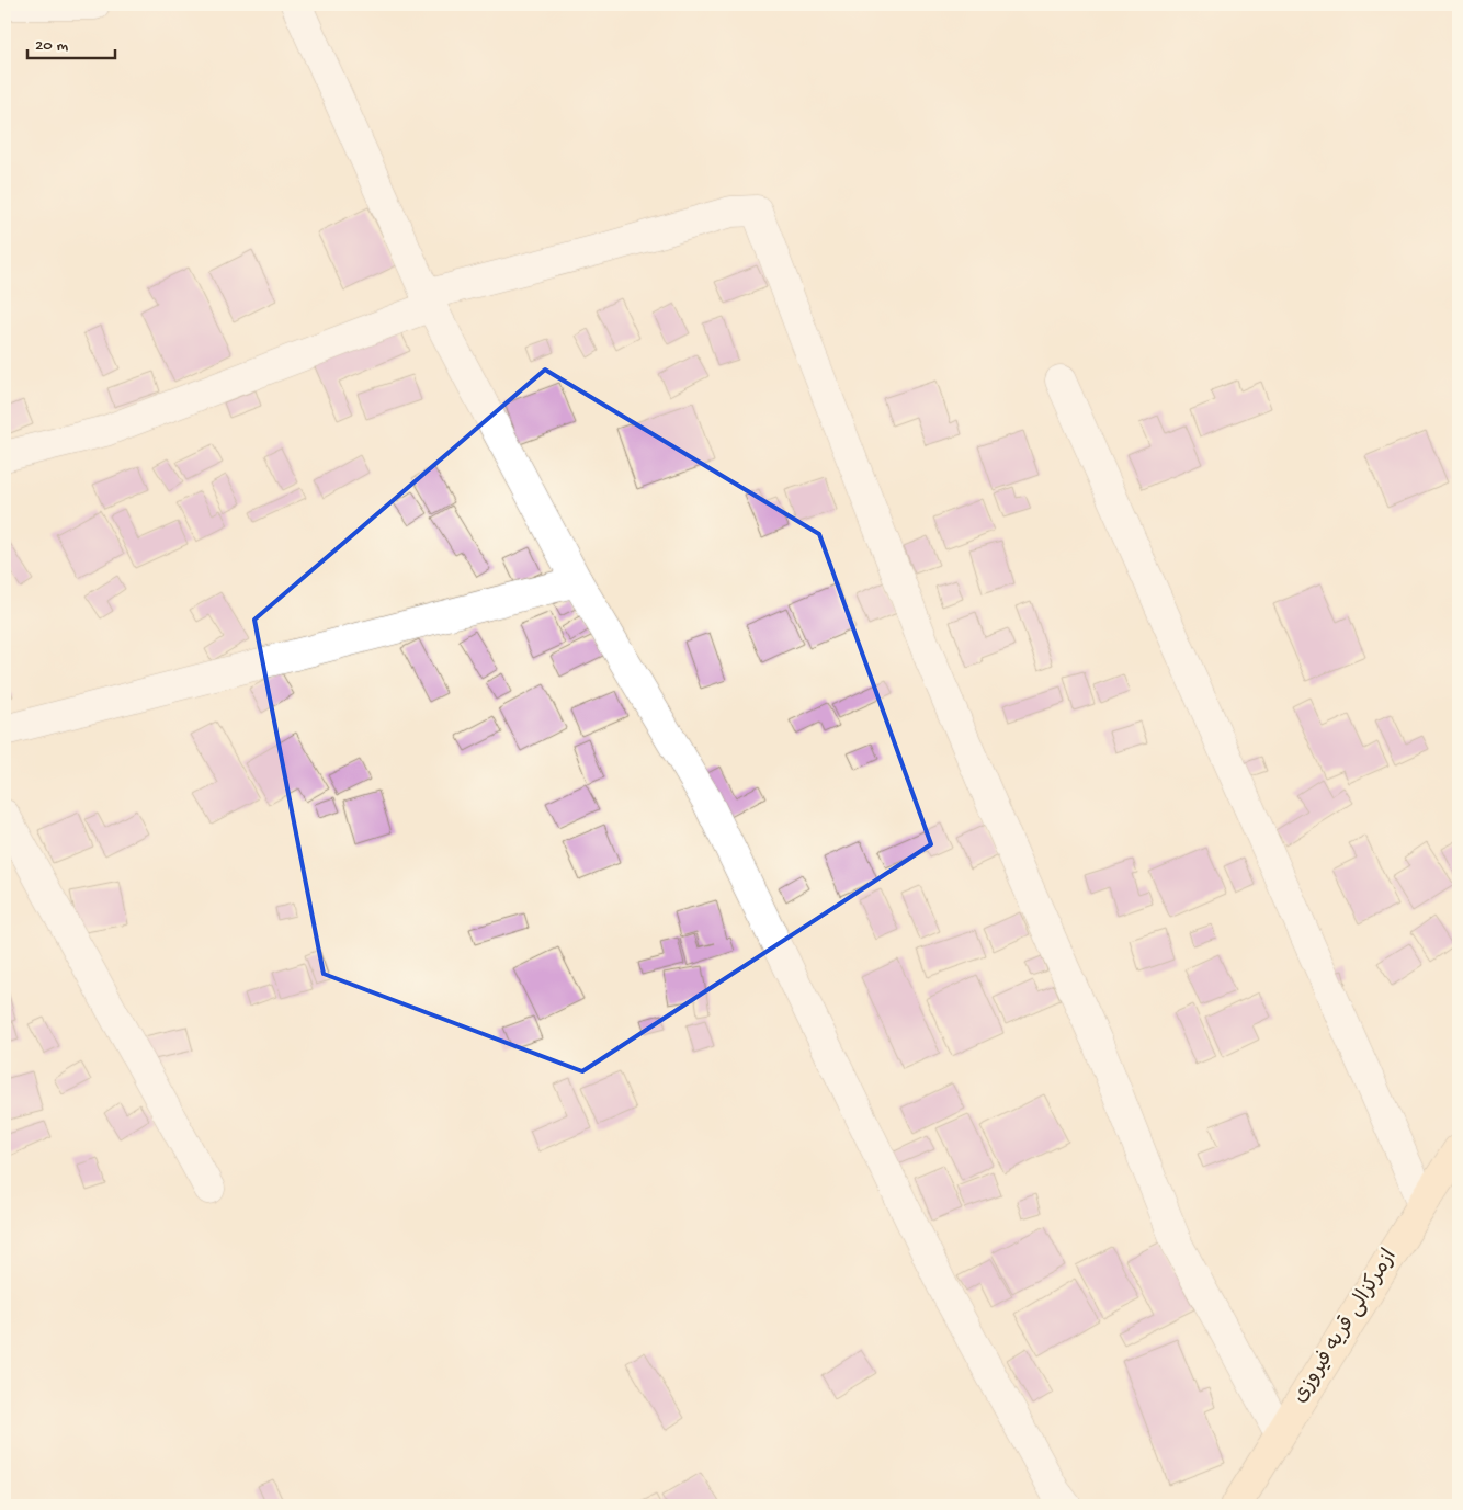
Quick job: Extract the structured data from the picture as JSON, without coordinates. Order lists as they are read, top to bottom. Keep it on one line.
{"streets":{"main road":["ازمرکزالی قریه فیروزی"]},"scale_bar":"20 m"}
